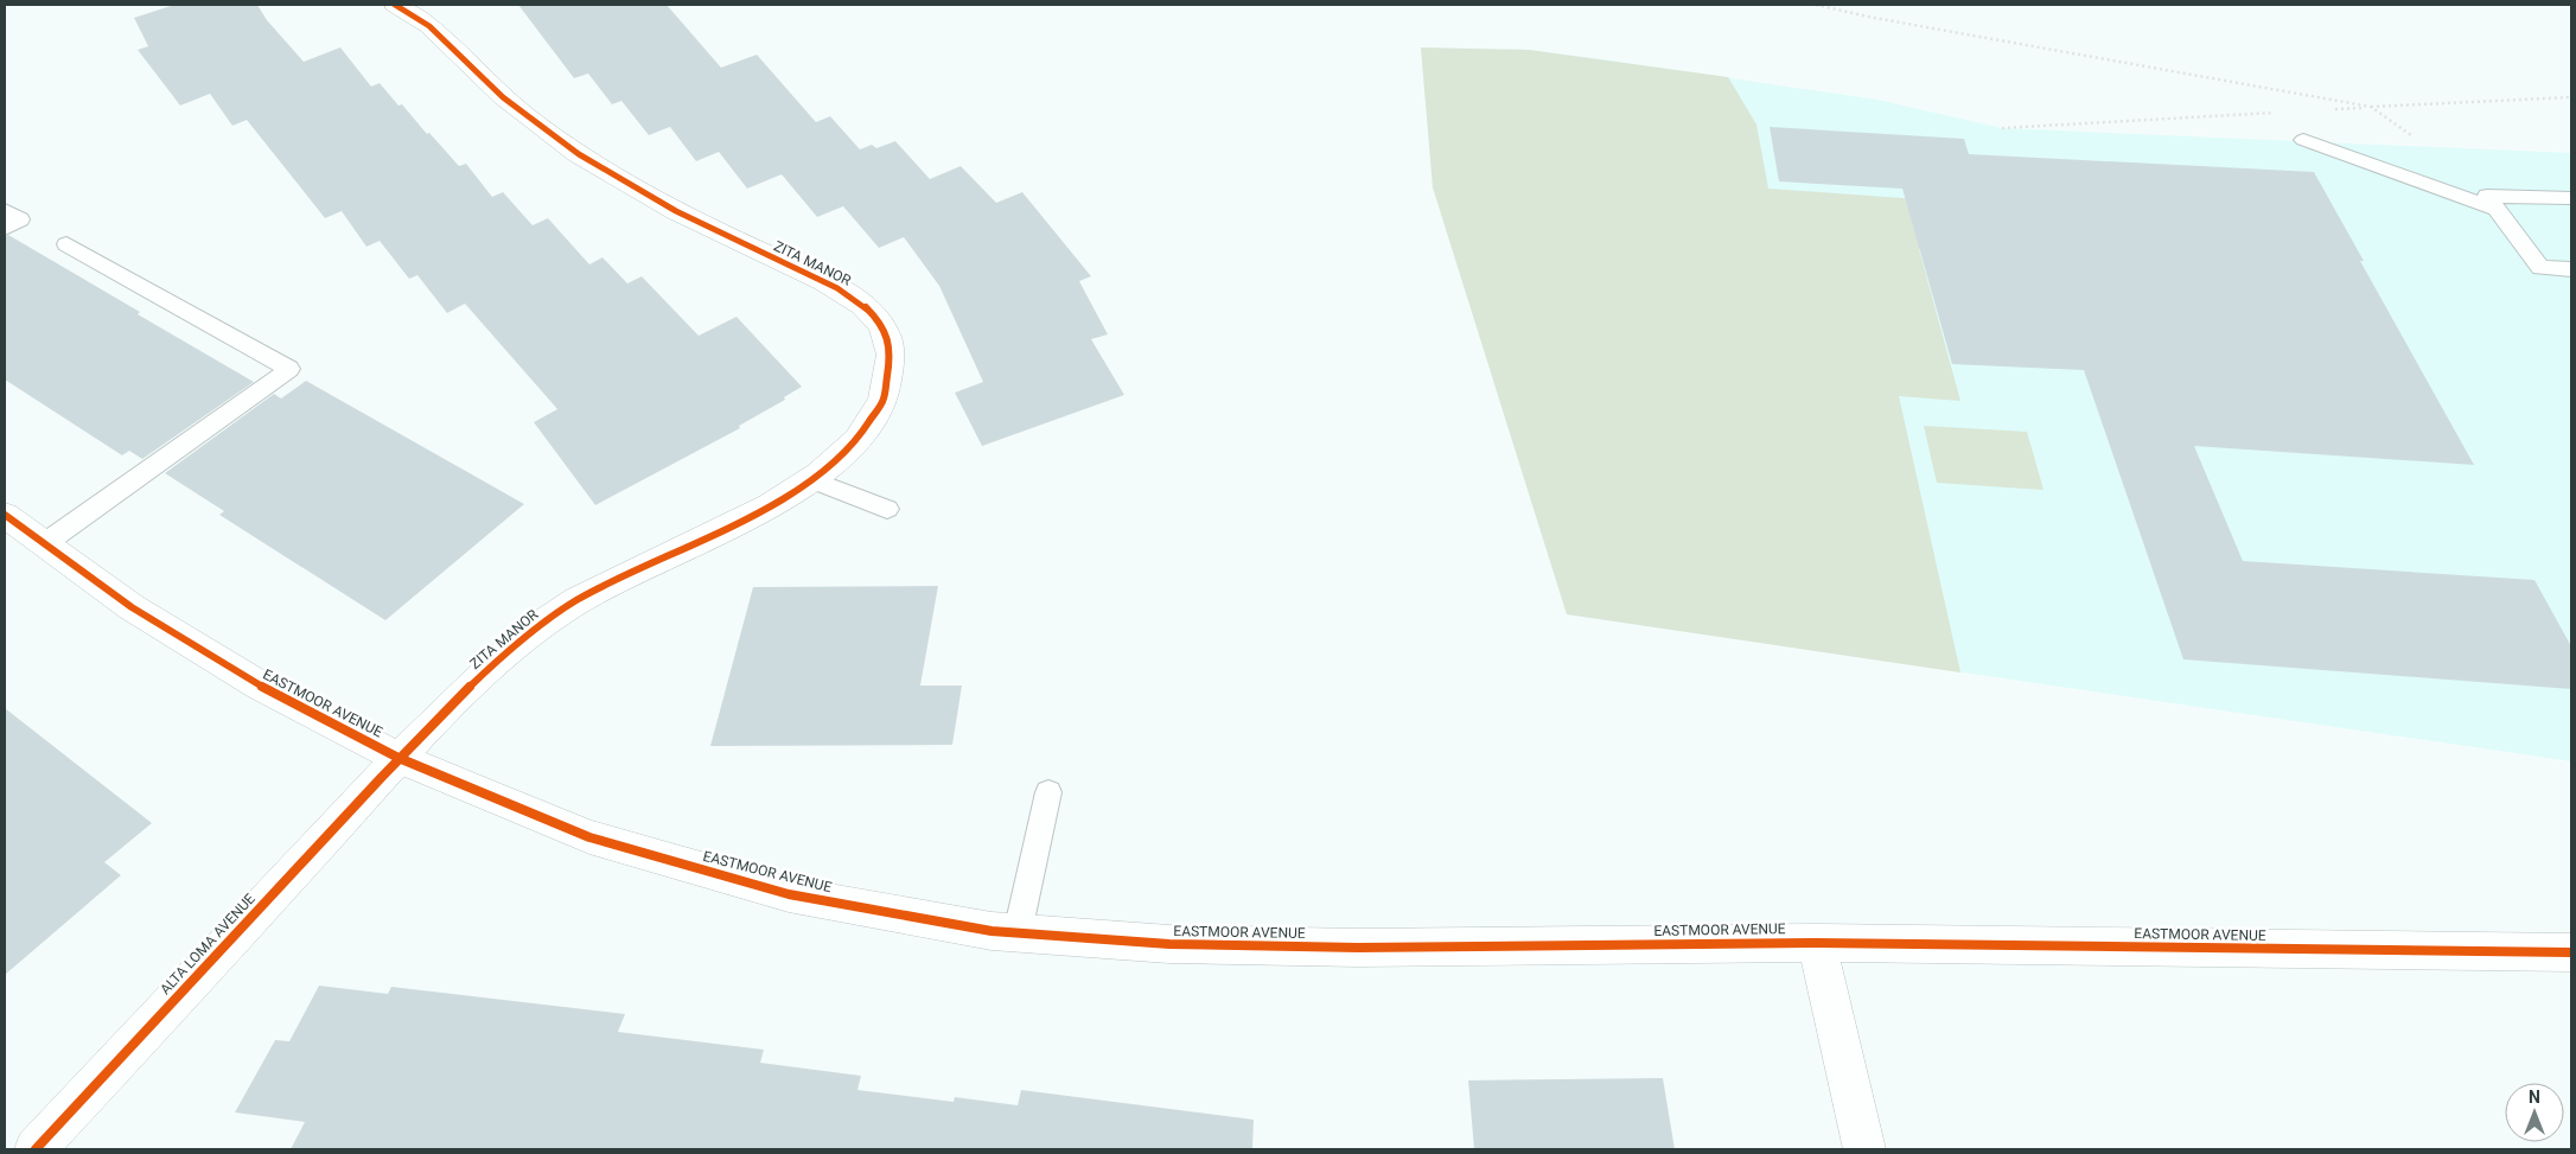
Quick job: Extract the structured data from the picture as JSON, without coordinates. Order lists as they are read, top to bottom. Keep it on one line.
{"streets":{"street":["ZITA MANOR","EASTMOOR AVENUE","ALTA LOMA AVENUE"]},"crossings":[["ZITA MANOR","EASTMOOR AVENUE"],["ZITA MANOR","ALTA LOMA AVENUE"],["EASTMOOR AVENUE","ALTA LOMA AVENUE"]],"north":"top"}
